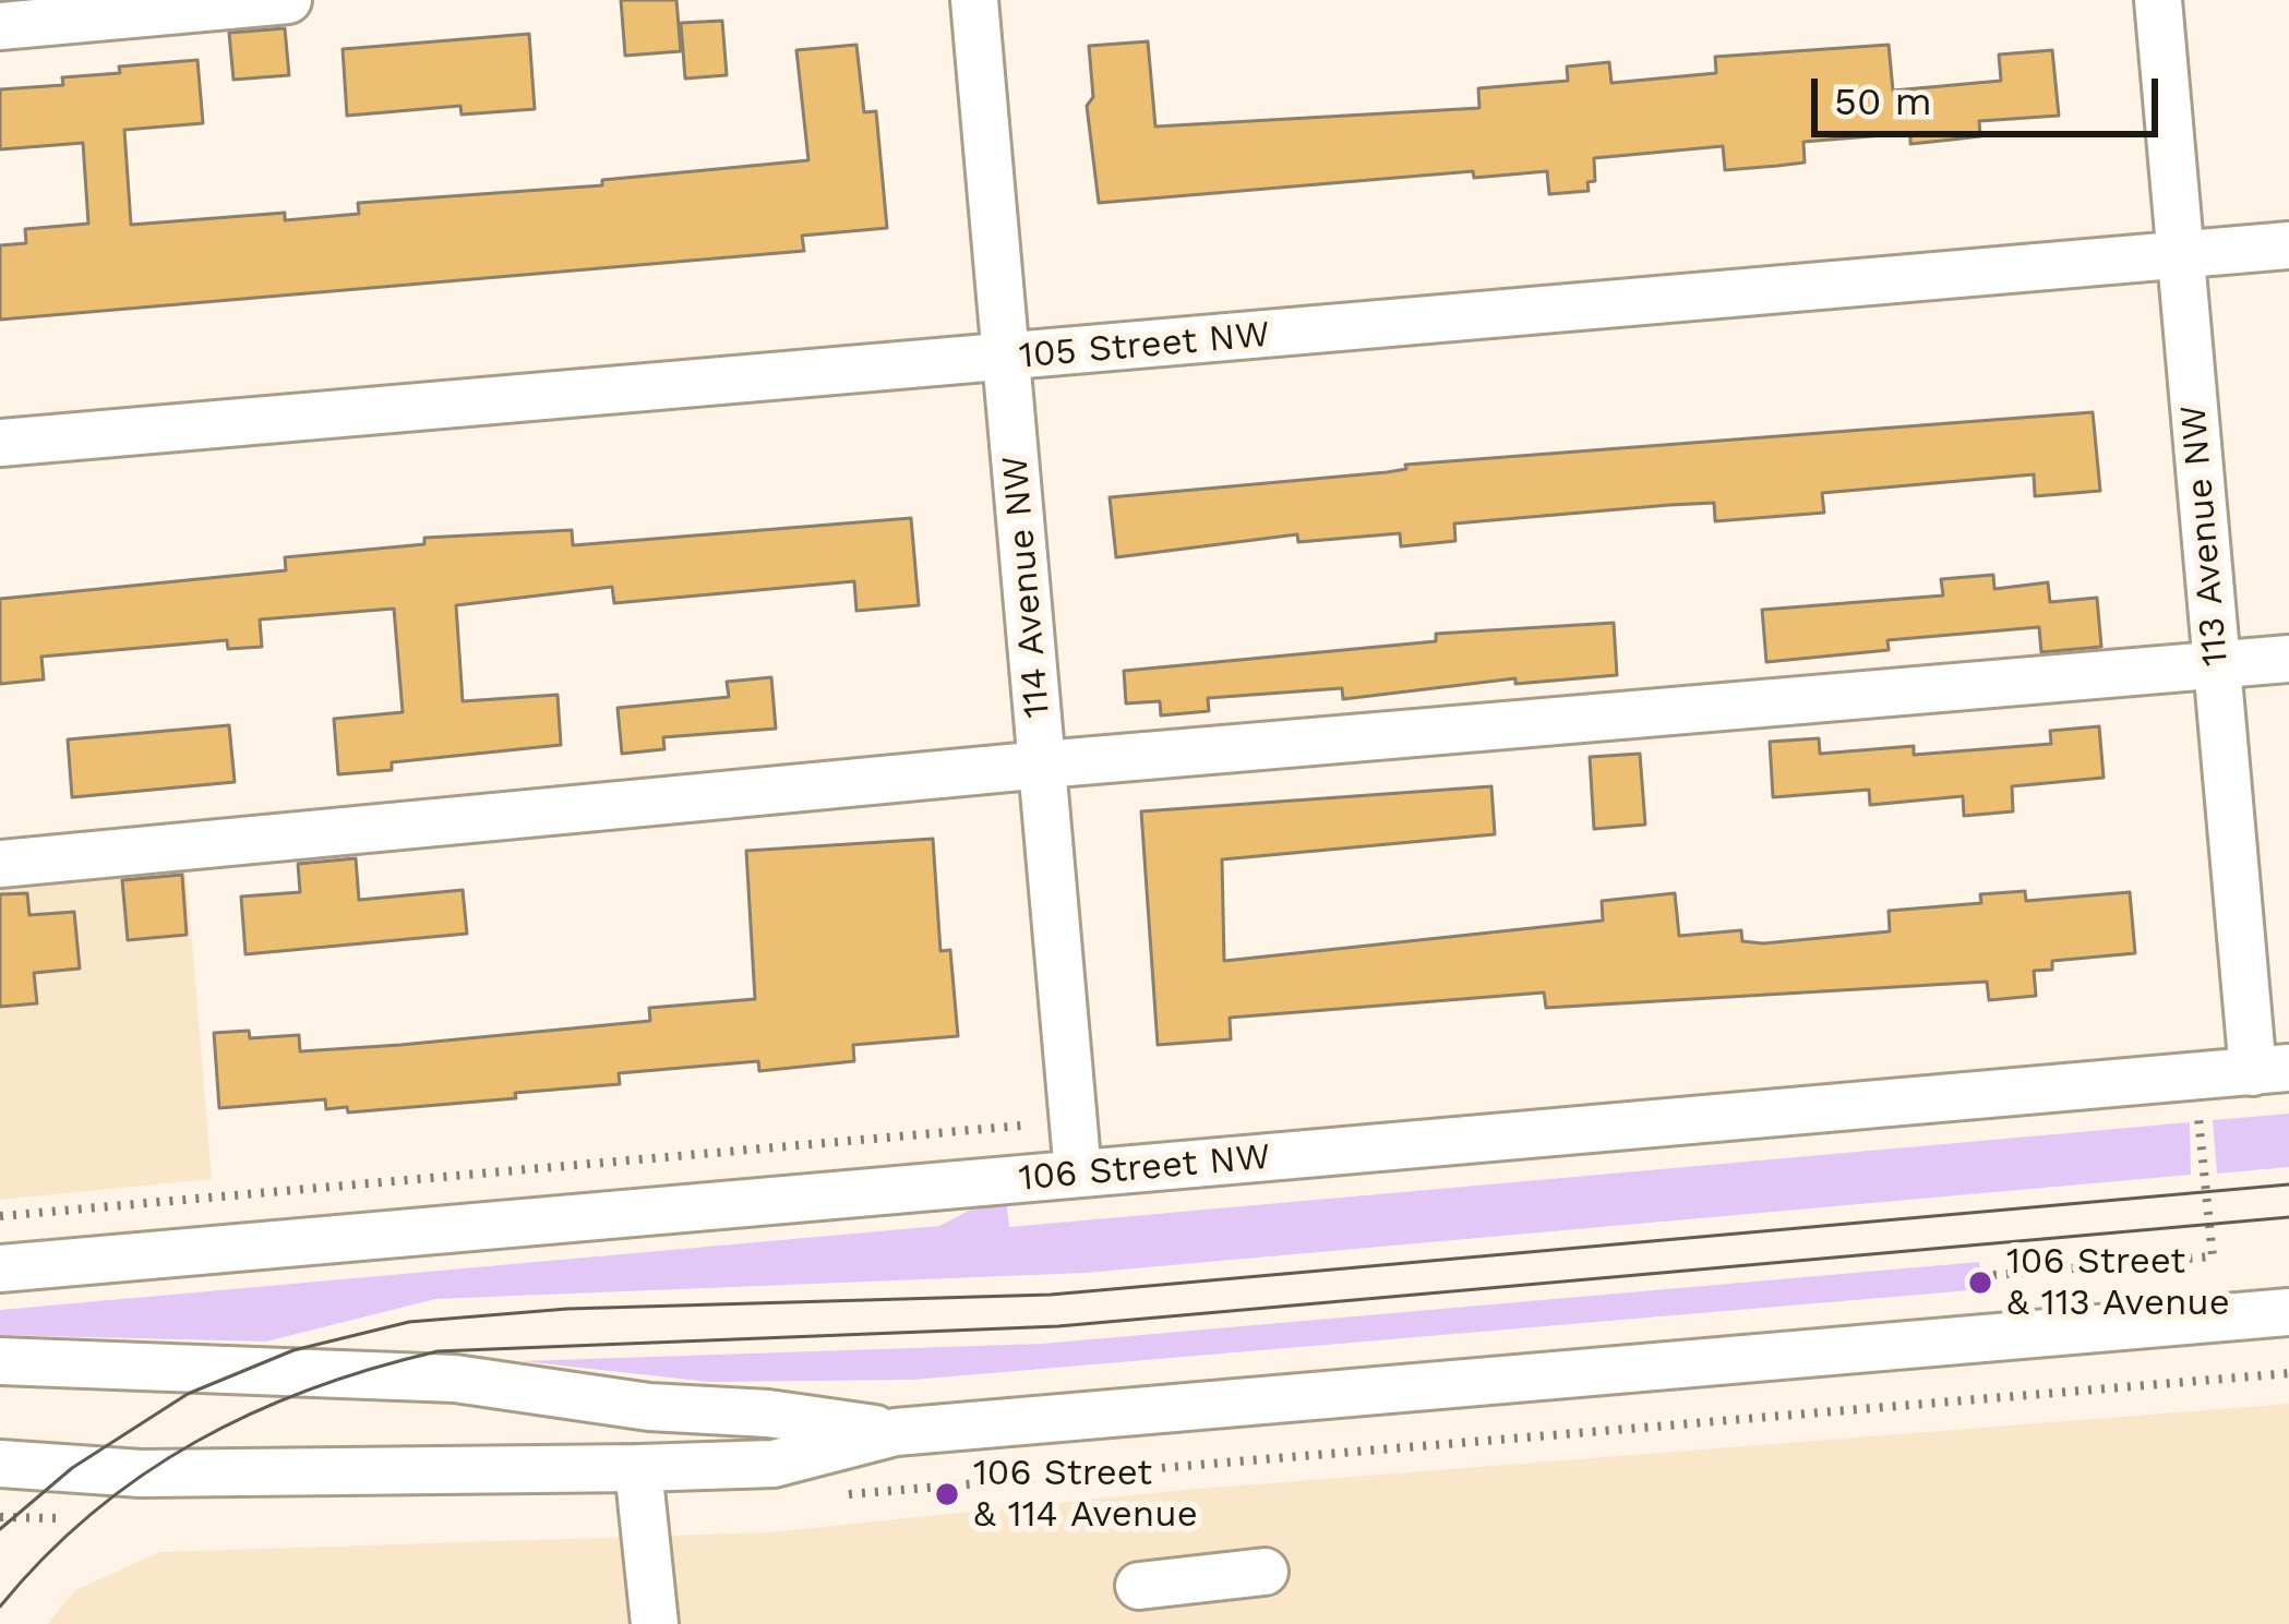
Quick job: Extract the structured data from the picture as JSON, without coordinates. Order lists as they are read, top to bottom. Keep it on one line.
{"streets":{"street":["105 Street NW","113 Avenue NW","114 Avenue NW","106 Street NW"]},"crossings":[["105 Street NW","113 Avenue NW"],["105 Street NW","114 Avenue NW"],["113 Avenue NW","106 Street NW"],["114 Avenue NW","106 Street NW"]],"places":["106 Street & 113 Avenue","106 Street & 114 Avenue"],"scale_bar":"50 m"}
